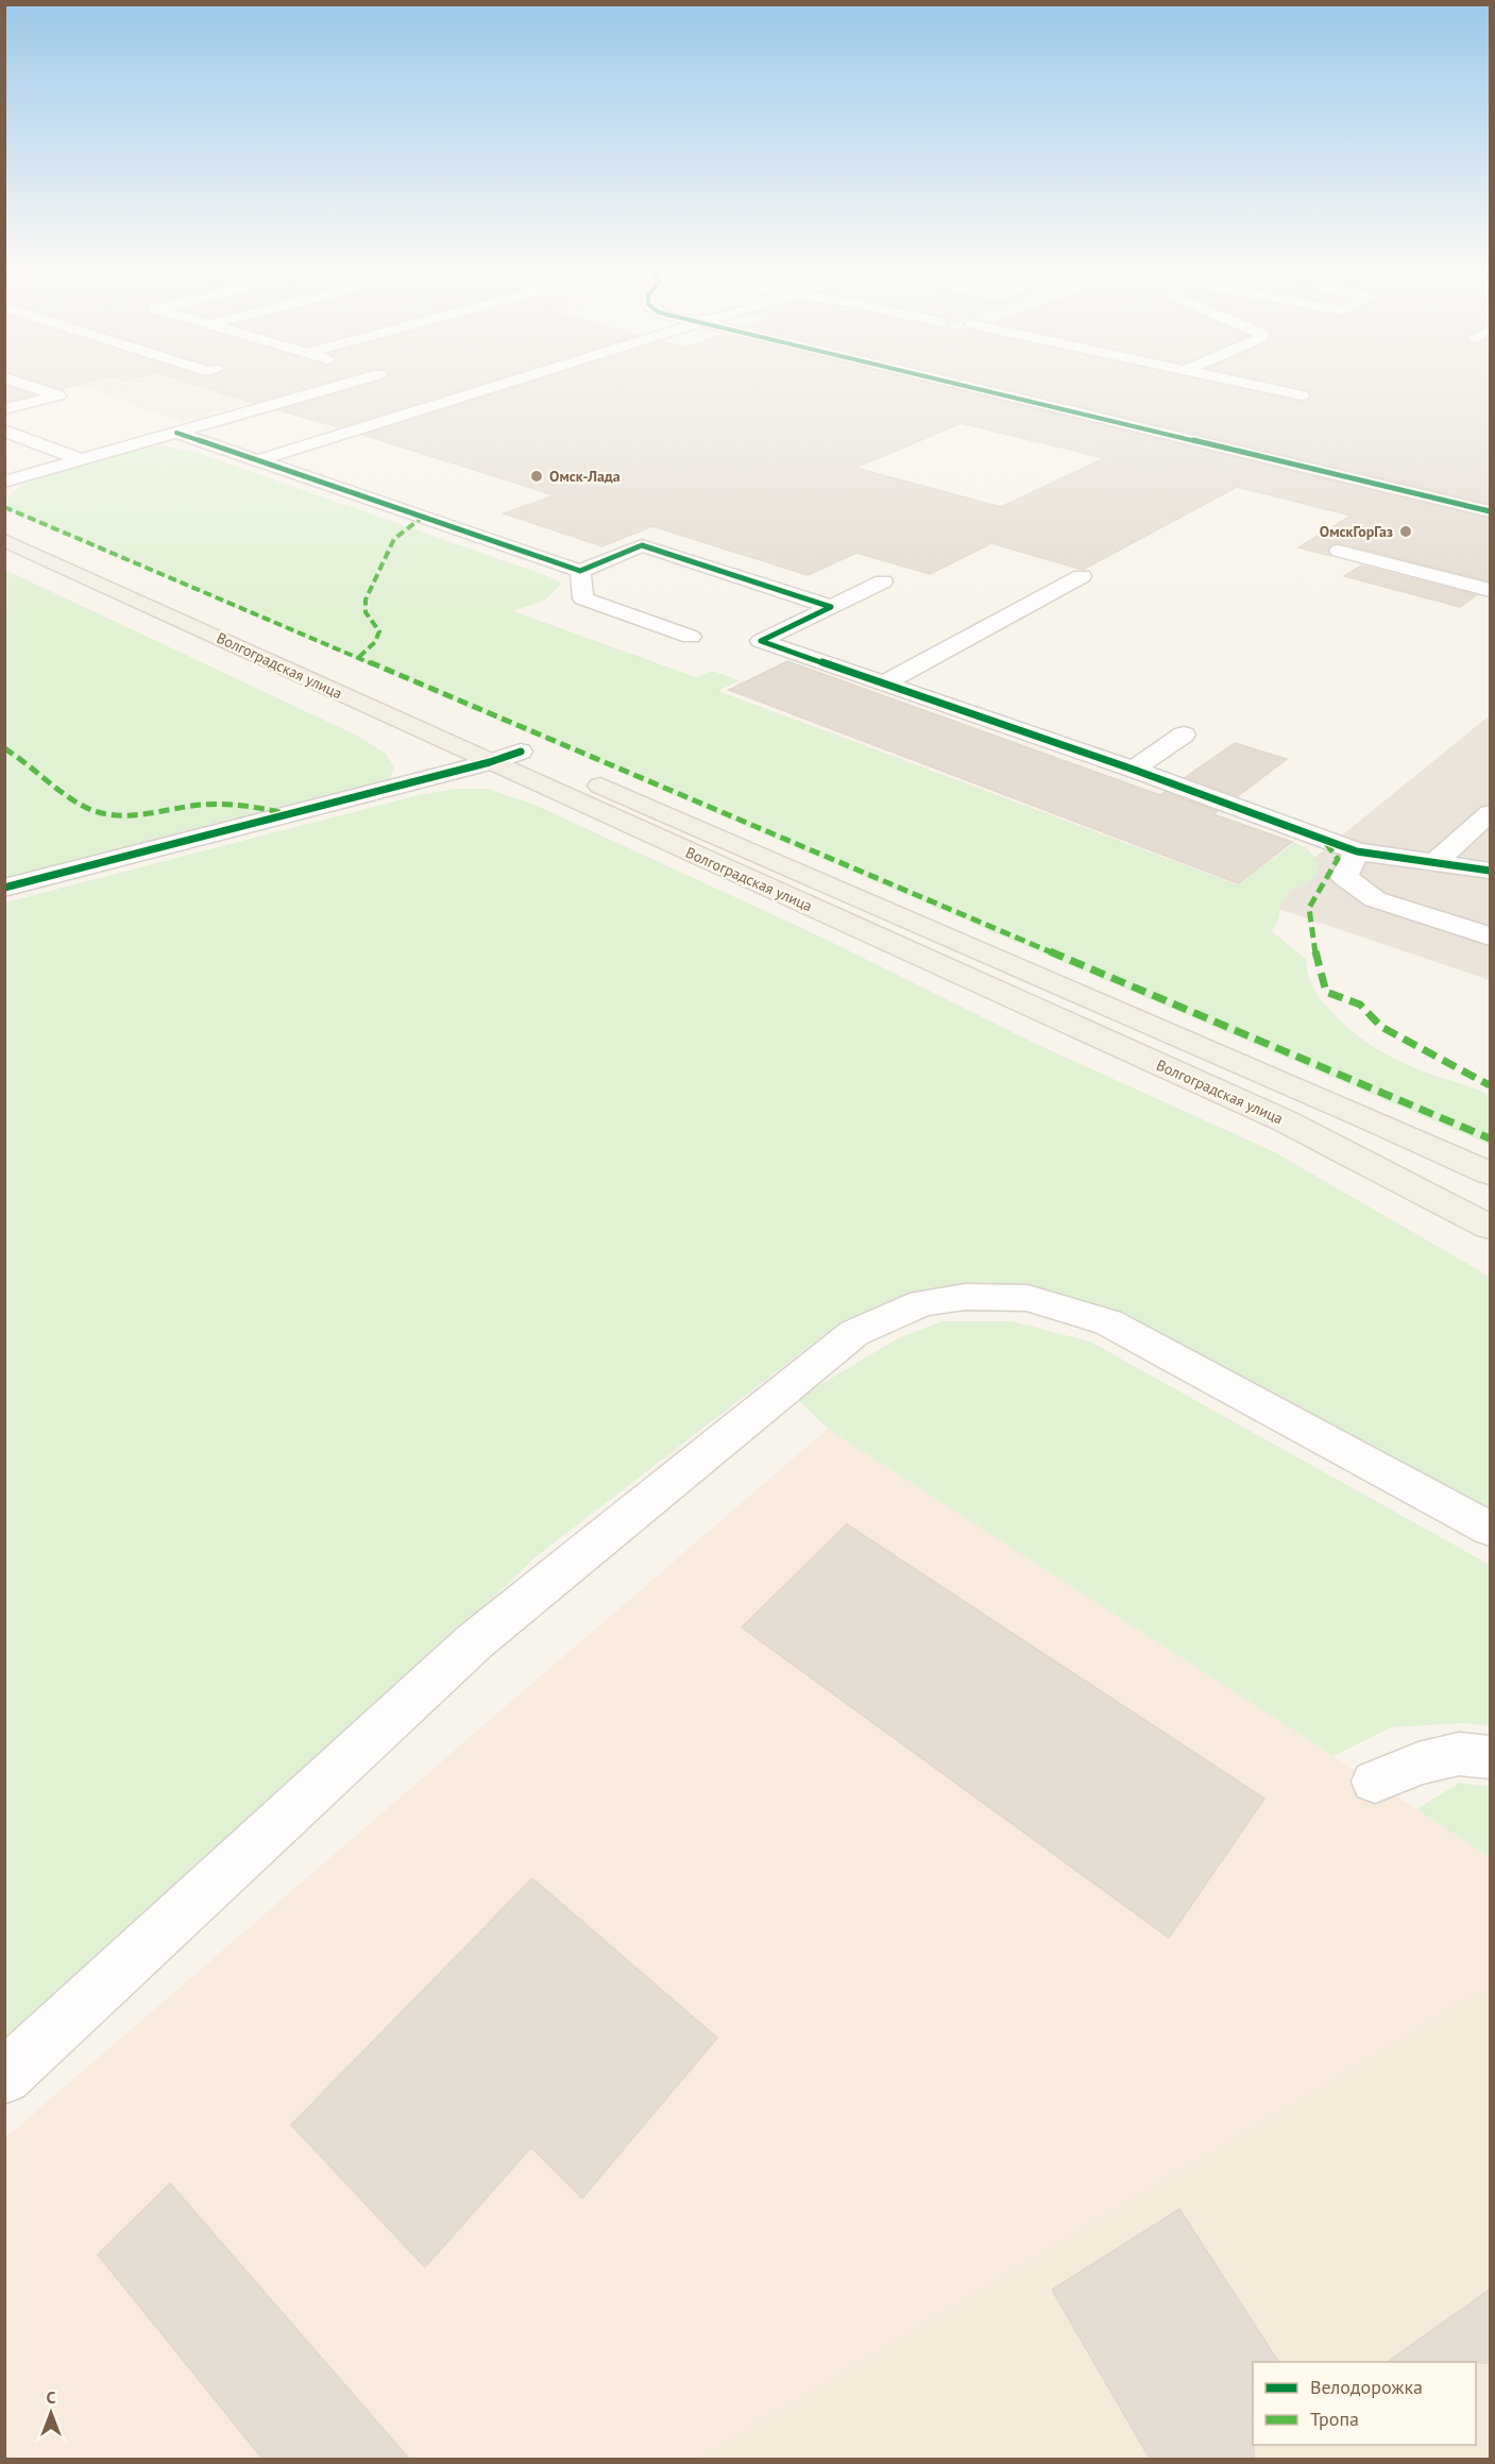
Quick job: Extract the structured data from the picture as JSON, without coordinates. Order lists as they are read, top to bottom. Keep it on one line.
{"streets":{"main road":["Волгоградская улица"]},"places":["Омск-Лада","ОмскГорГаз"],"legend":["Велодорожка","Тропа"],"north":"top"}
